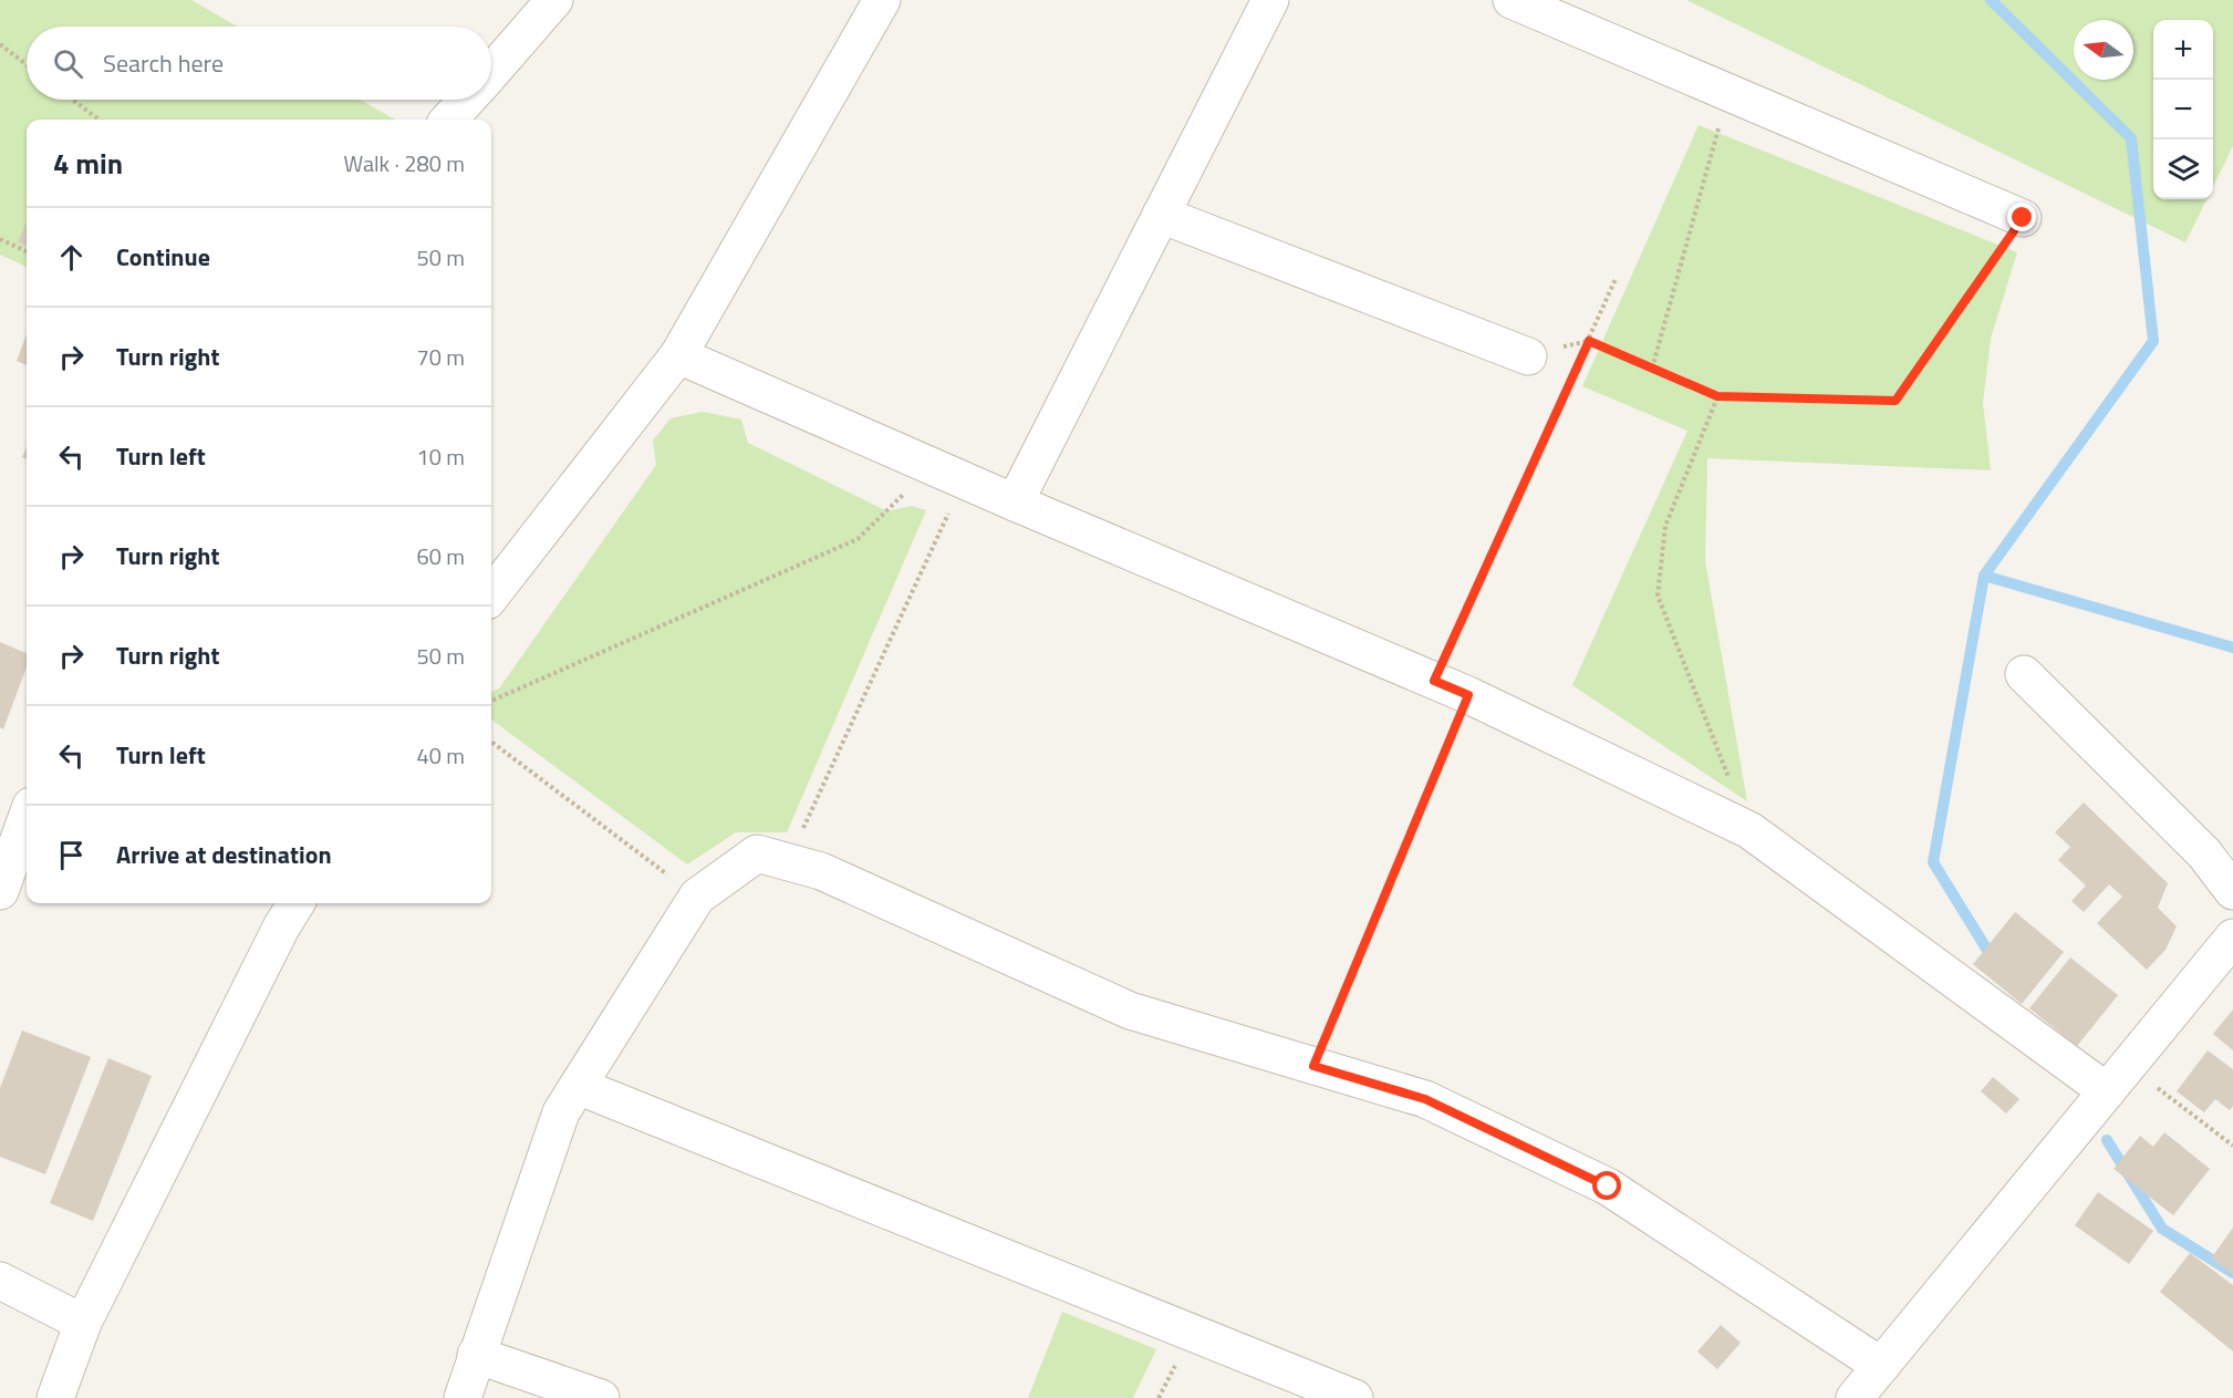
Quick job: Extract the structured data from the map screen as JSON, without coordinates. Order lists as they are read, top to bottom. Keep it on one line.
{"north":"left","page":{"map_buttons":["+","−"],"search":"Search here","heading":["4 min","Walk · 280 m"],"list":[["Continue","50 m"],["Turn right","70 m"],["Turn left","10 m"],["Turn right","60 m"],["Turn right","50 m"],["Turn left","40 m"],"Arrive at destination"]}}
